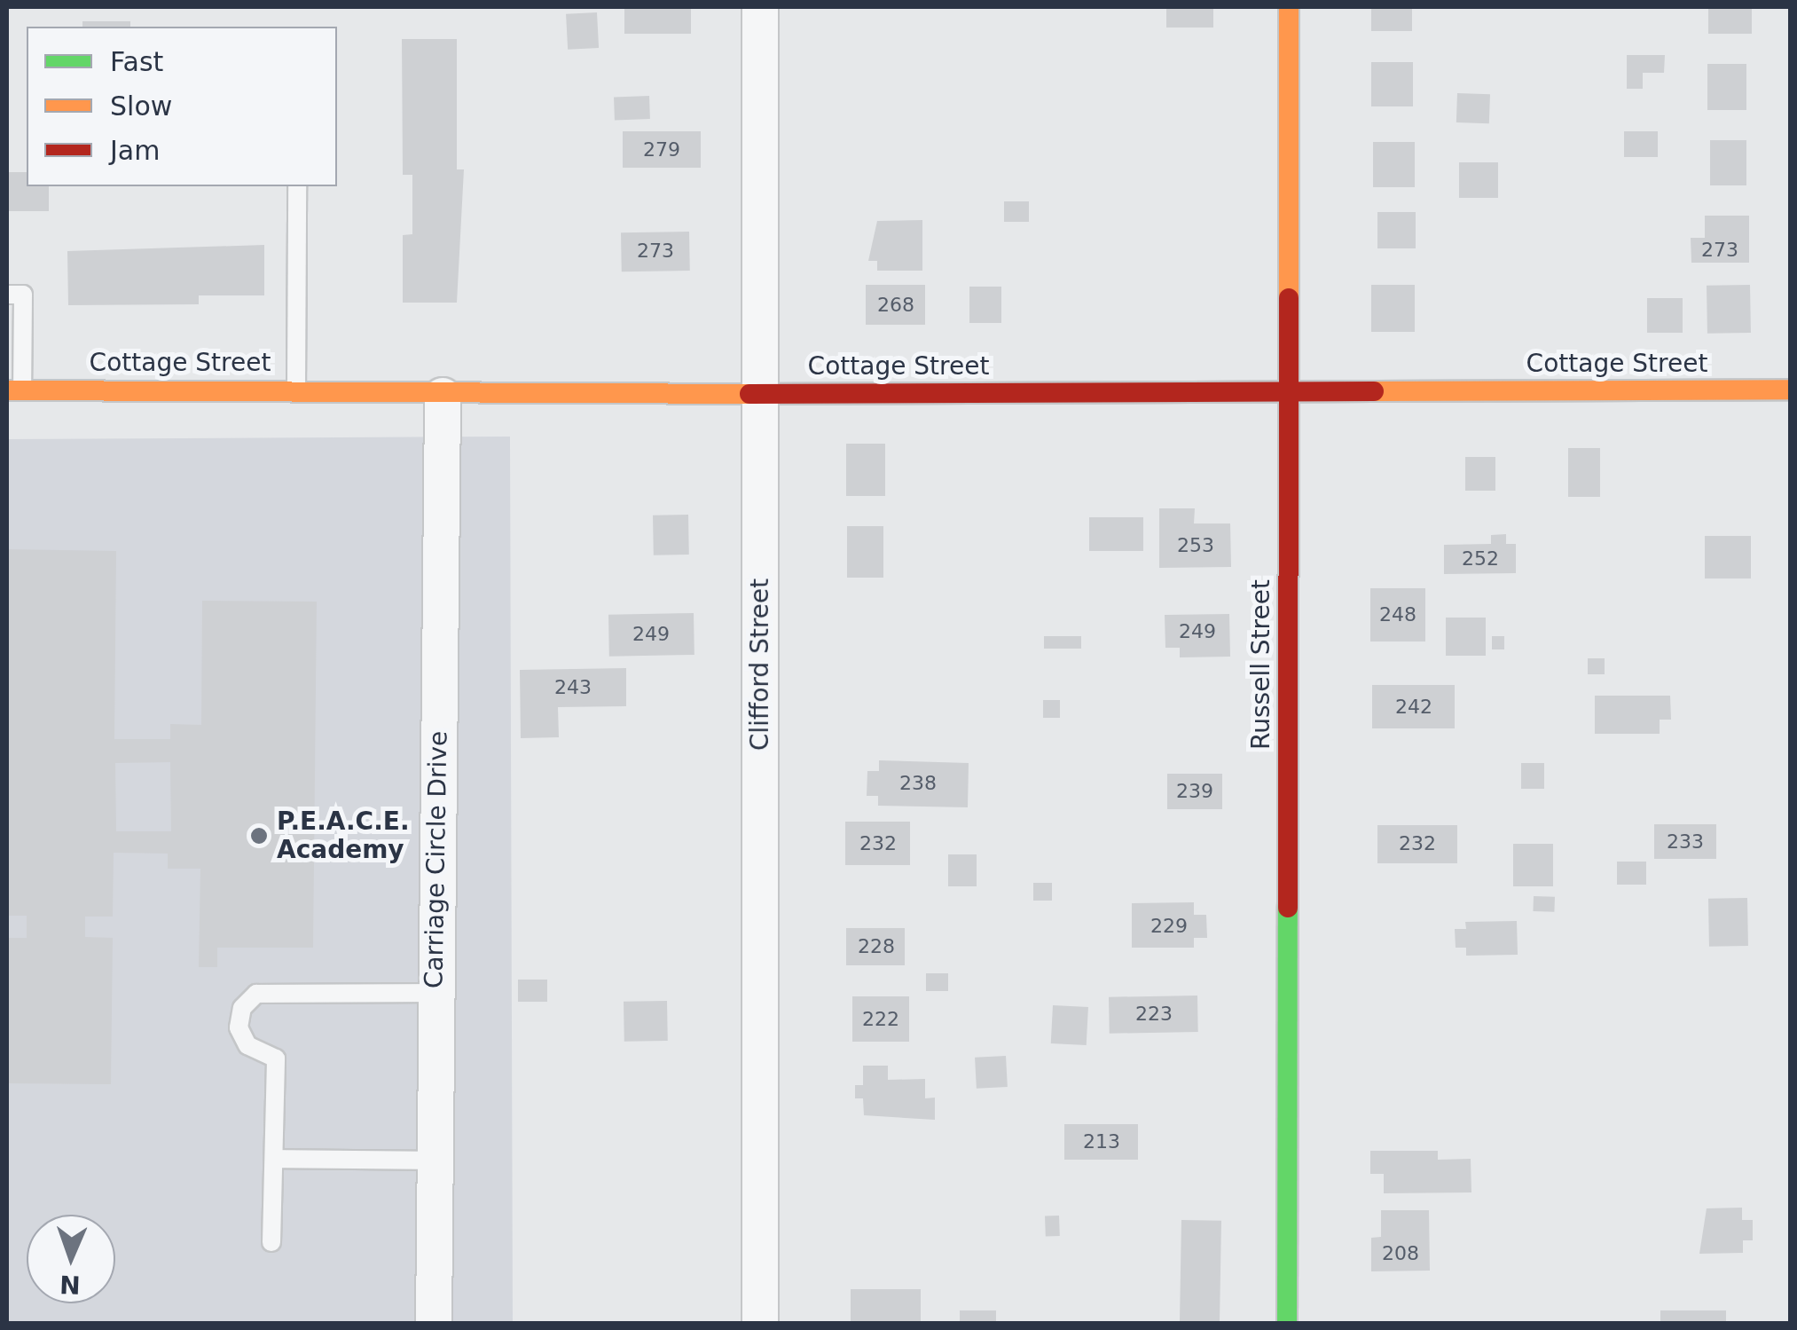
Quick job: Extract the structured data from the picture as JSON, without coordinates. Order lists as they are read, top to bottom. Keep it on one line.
{"streets":{"street":["Cottage Street","Clifford Street","Russell Street","Carriage Circle Drive"]},"crossings":[["Cottage Street","Clifford Street"],["Cottage Street","Russell Street"],["Cottage Street","Carriage Circle Drive"]],"places":["P.E.A.C.E. Academy"],"house_numbers":["279","273","273","268","253","252","248","249","249","243","242","238","239","233","232","232","229","228","223","222","213","208"],"legend":["Fast","Slow","Jam"],"north":"bottom"}
